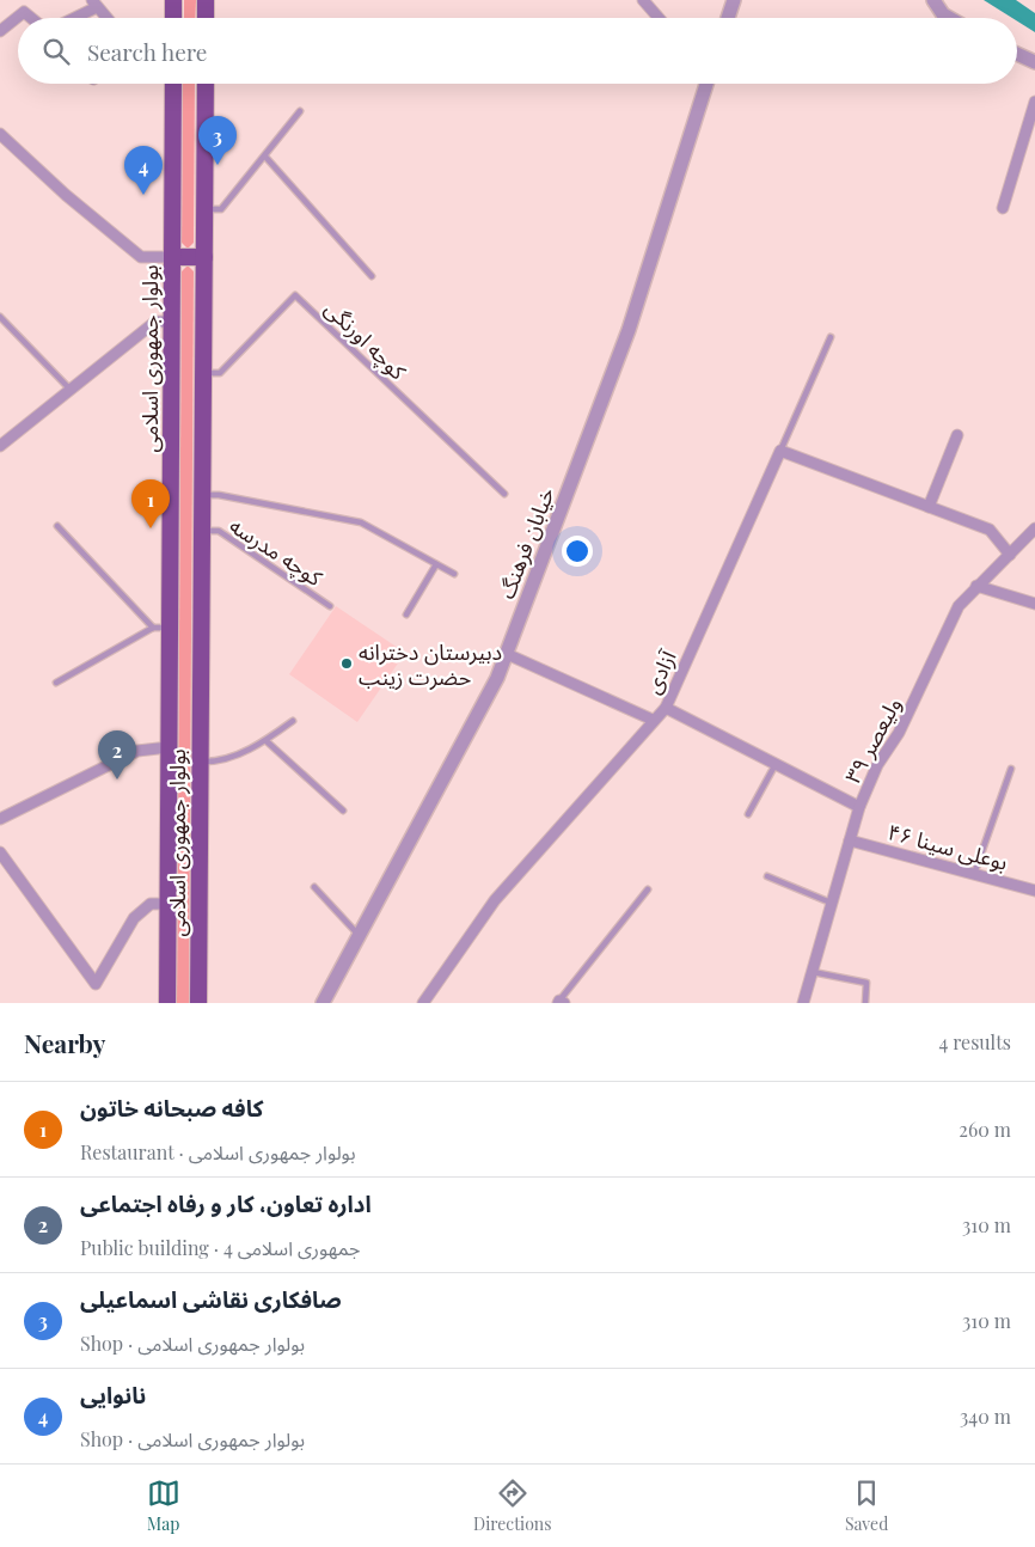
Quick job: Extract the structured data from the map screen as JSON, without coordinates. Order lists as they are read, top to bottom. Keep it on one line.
{"streets":{"main road":["بولوار جمهوری اسلامی"],"street":["خیابان فرهنگ","آزادی","ولیعصر ۳۹","بوعلی سینا ۴۶"],"lane":["کوچه اورنگی","کوچه مدرسه"]},"crossings":[["کوچه اورنگی","بولوار جمهوری اسلامی"],["بولوار جمهوری اسلامی","کوچه مدرسه"],["ولیعصر ۳۹","بوعلی سینا ۴۶"]],"places":["دبیرستان دخترانه حضرت زینب"],"page":{"search":"Search here","pins":["3","4","1","2"],"heading":["Nearby","4 results"],"list":[{"mark":"1","name":"کافه صبحانه خاتون","note":"Restaurant · بولوار جمهوری اسلامی","value":"260 m"},{"mark":"2","name":"اداره تعاون، کار و رفاه اجتماعی","note":"Public building · جمهوری اسلامی 4","value":"310 m"},{"mark":"3","name":"صافکاری نقاشی اسماعیلی","note":"Shop · بولوار جمهوری اسلامی","value":"310 m"},{"mark":"4","name":"نانوایی","note":"Shop · بولوار جمهوری اسلامی","value":"340 m"}],"nav":["Map","Directions","Saved"]}}
